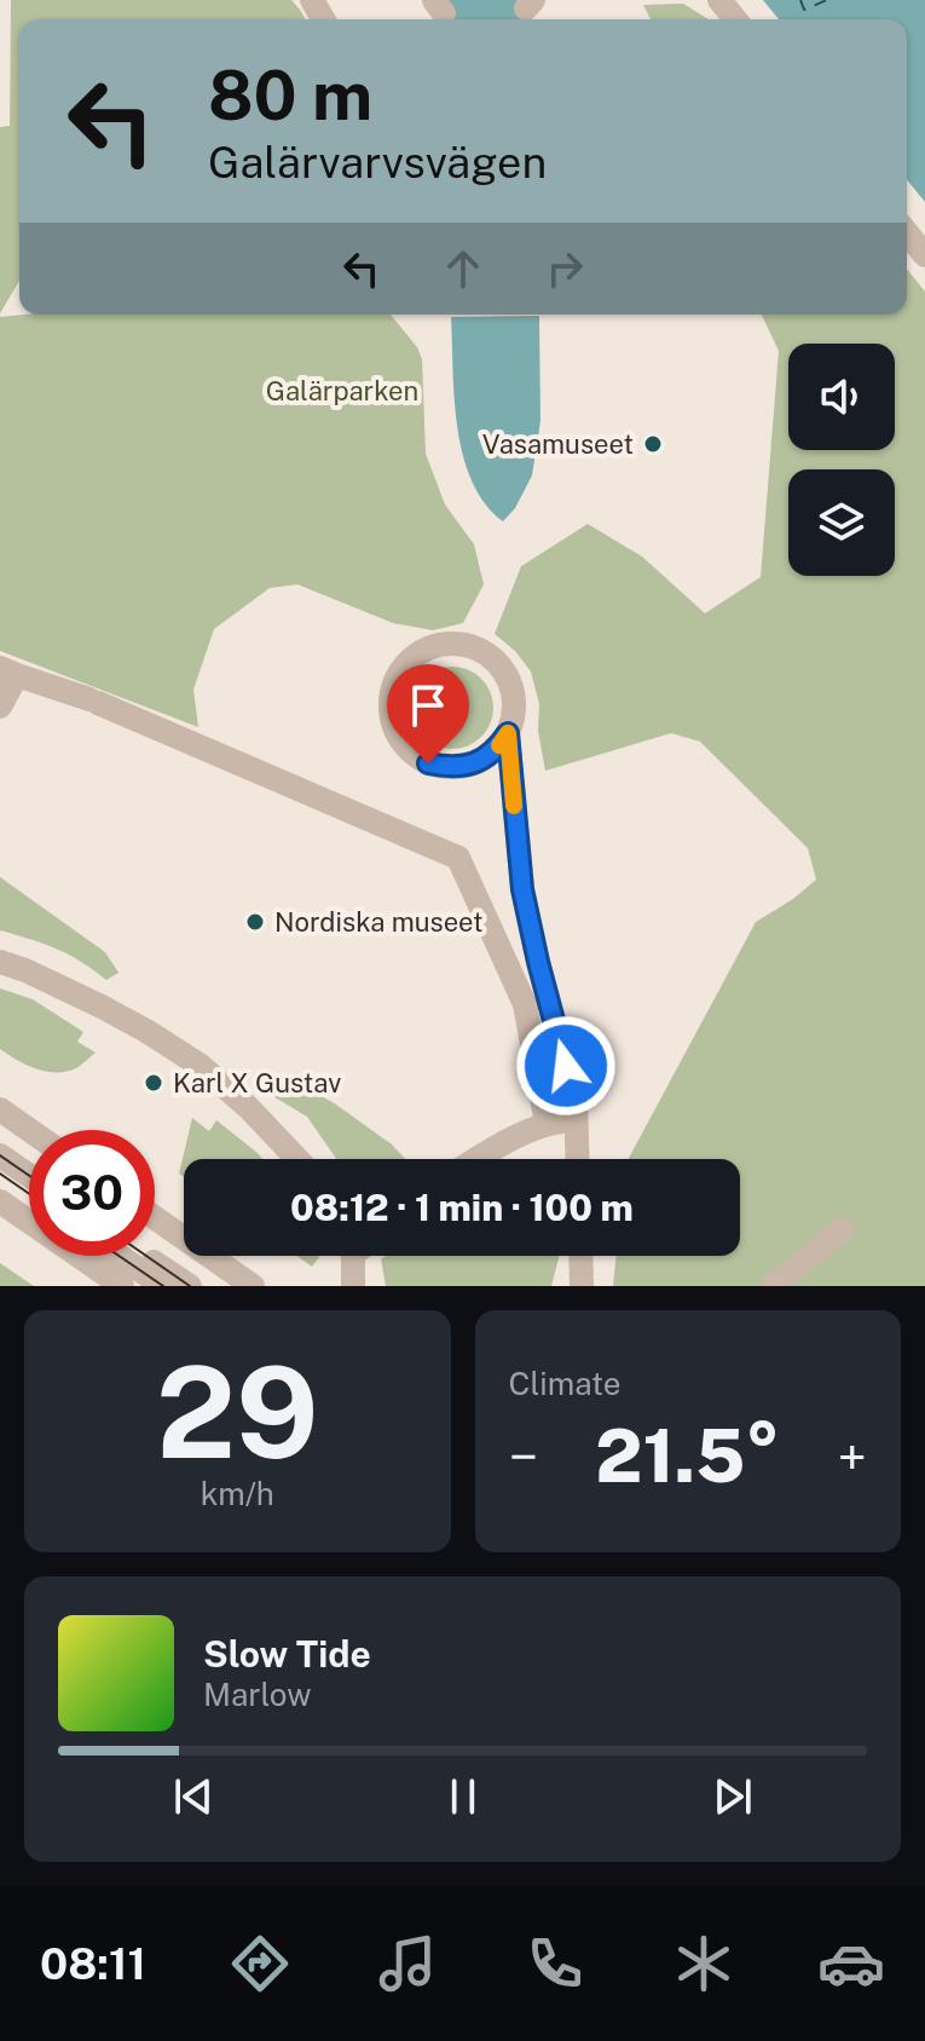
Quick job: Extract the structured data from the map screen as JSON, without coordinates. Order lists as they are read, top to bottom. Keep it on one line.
{"parks":["Galärparken"],"places":["Vasamuseet","Nordiska museet","Karl X Gustav"],"page":{"turn":["80 m","Galärvarvsvägen"],"limit":"30","trip":"08:12 · 1 min · 100 m","tile":[["29","km/h"],"Climate"],"heat":["−","21.5°","+"],"song":["Slow Tide","Marlow"],"tabs":"08:11"}}
